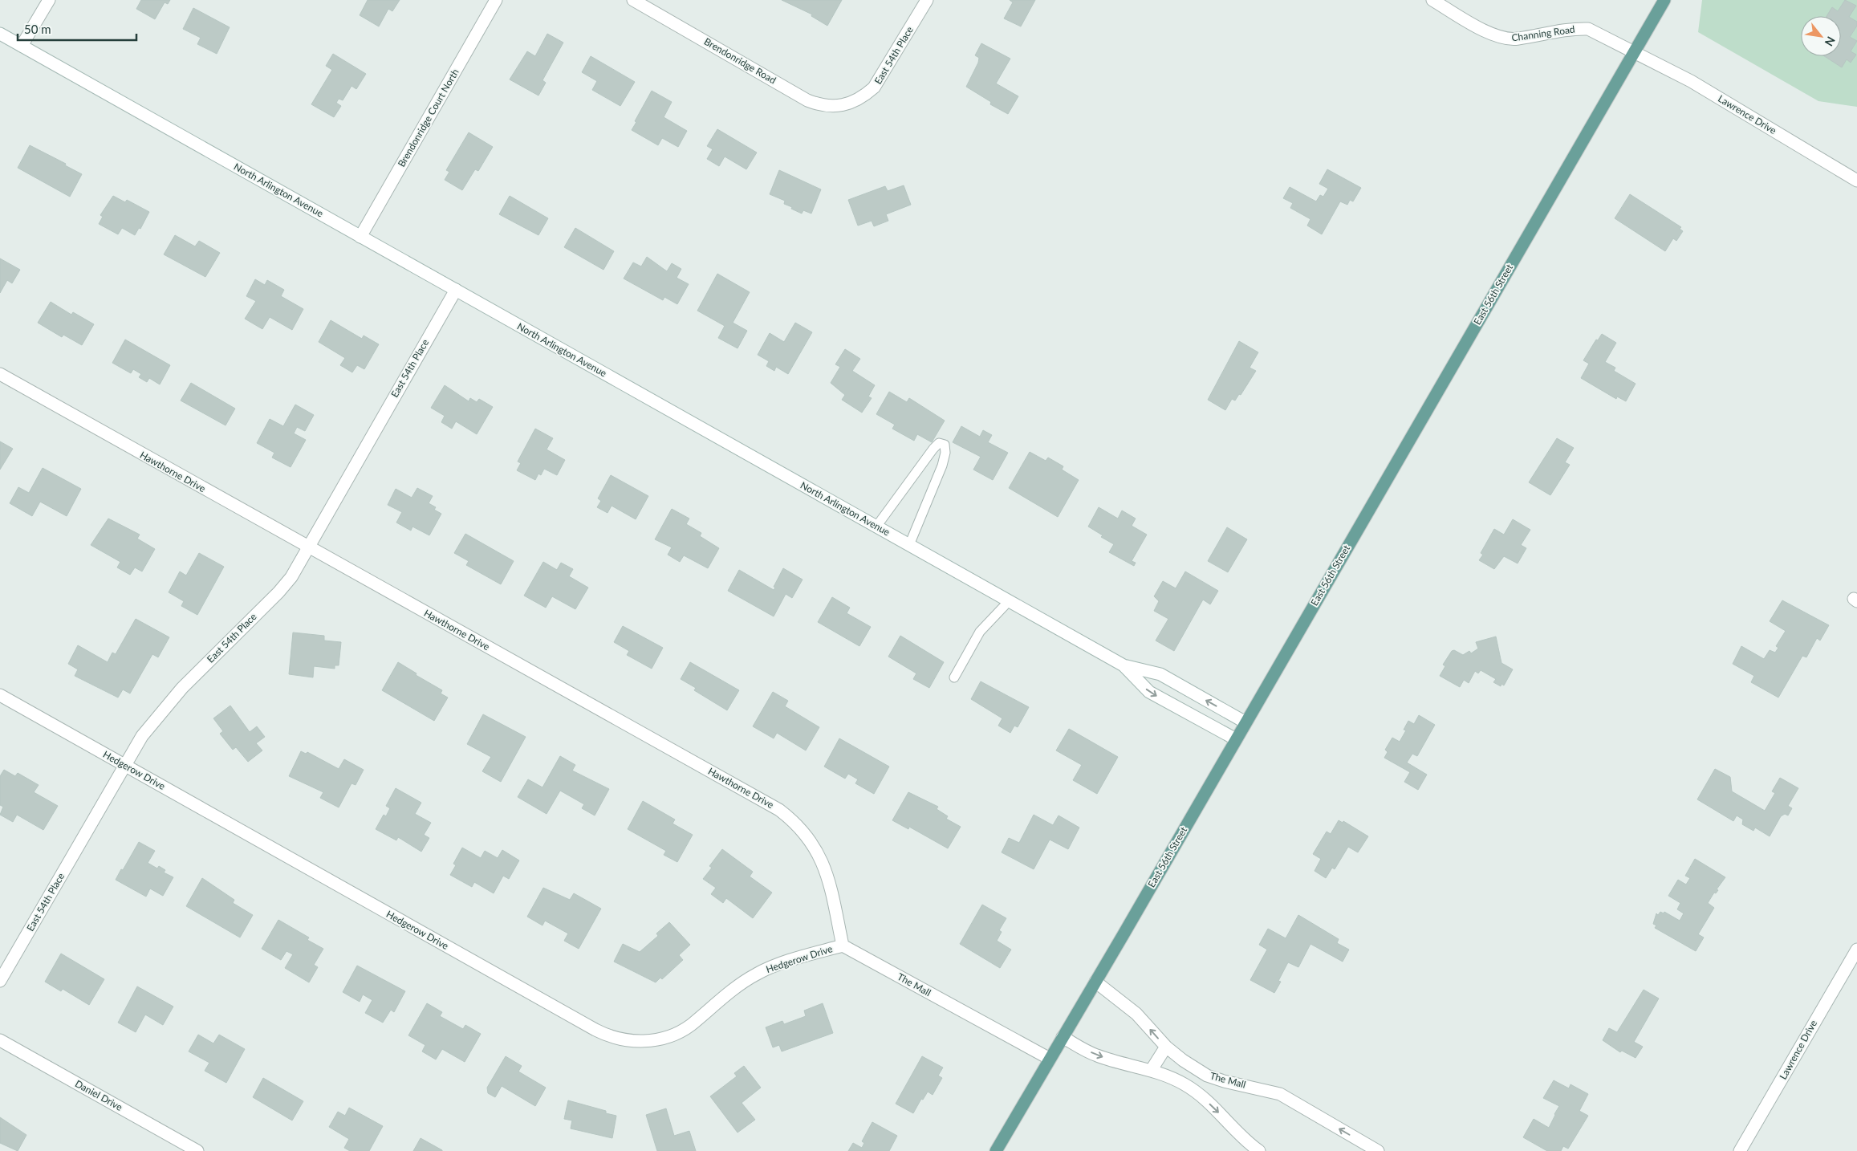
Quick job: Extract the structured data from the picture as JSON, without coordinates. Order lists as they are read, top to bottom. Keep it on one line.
{"streets":{"main road":["East 56th Street"],"street":["Channing Road","East 54th Place","Brendonridge Road","Lawrence Drive","Brendonridge Court North","North Arlington Avenue","Hawthorne Drive","Hedgerow Drive","The Mall","Daniel Drive"]},"crossings":[["Channing Road","Lawrence Drive"],["Channing Road","East 56th Street"],["East 54th Place","Brendonridge Road"],["East 54th Place","North Arlington Avenue"],["East 54th Place","Hawthorne Drive"],["East 54th Place","Hedgerow Drive"],["Lawrence Drive","East 56th Street"],["Brendonridge Court North","North Arlington Avenue"],["North Arlington Avenue","East 56th Street"],["East 56th Street","The Mall"],["Hawthorne Drive","Hedgerow Drive"],["Hawthorne Drive","The Mall"],["Hedgerow Drive","The Mall"]],"scale_bar":"50 m","north":"bottom right"}
